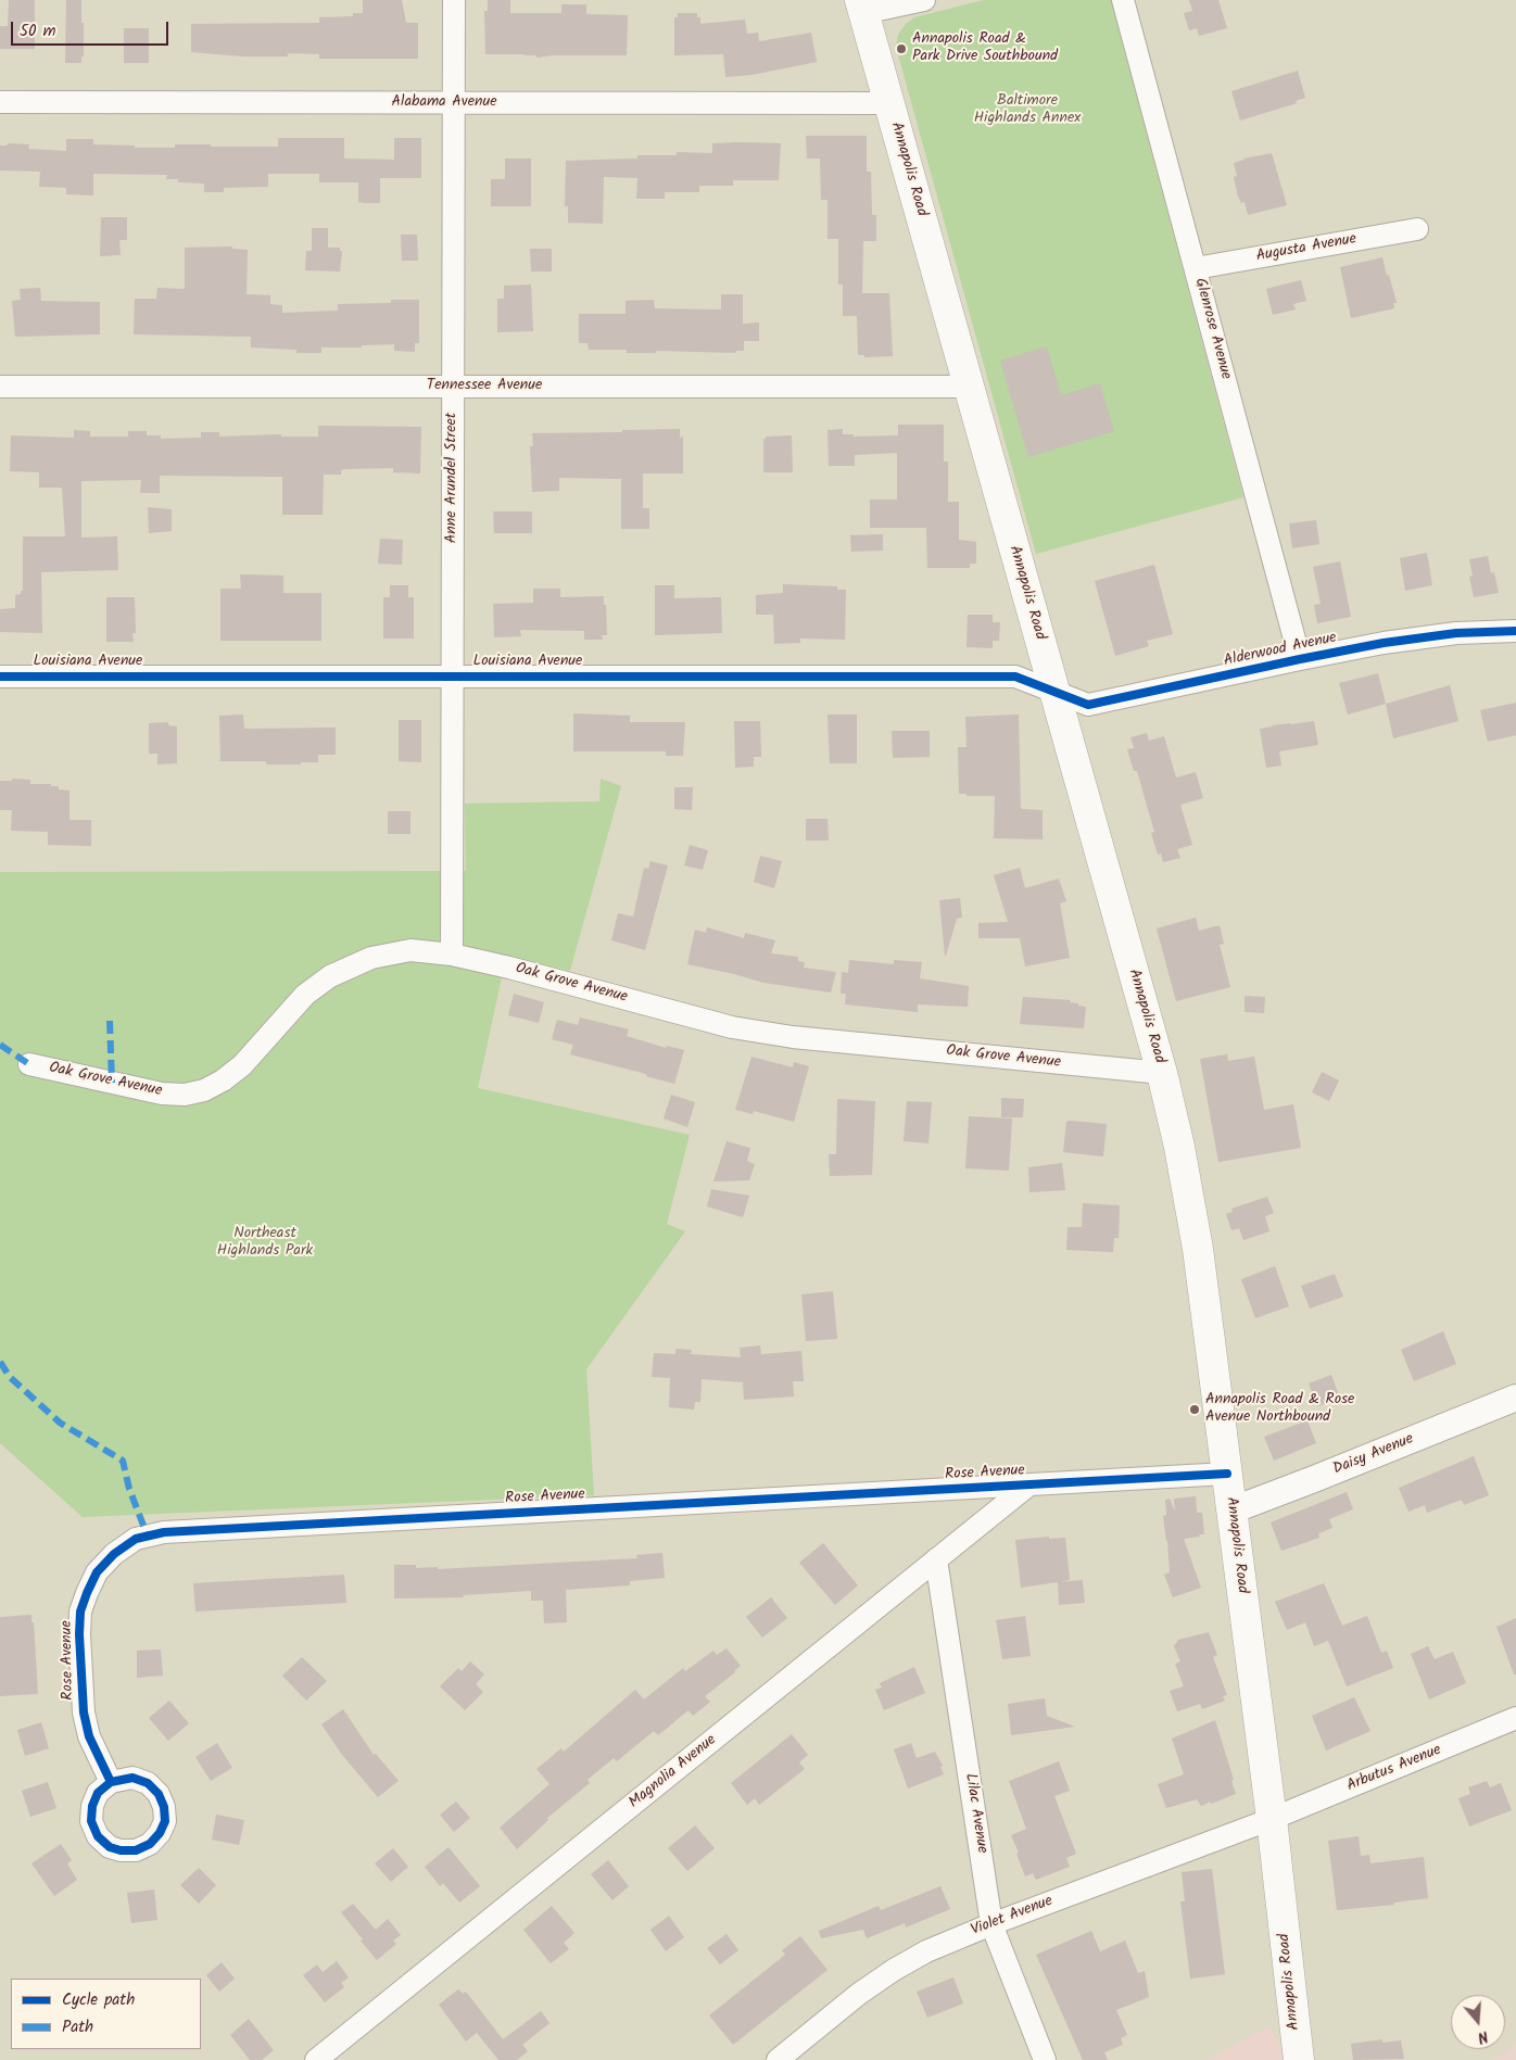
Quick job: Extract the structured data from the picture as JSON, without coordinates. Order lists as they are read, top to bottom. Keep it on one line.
{"streets":{"main road":["Annapolis Road"],"street":["Alabama Avenue","Augusta Avenue","Glenrose Avenue","Tennessee Avenue","Anne Arundel Street","Alderwood Avenue","Louisiana Avenue","Oak Grove Avenue","Daisy Avenue","Rose Avenue","Arbutus Avenue","Magnolia Avenue","Lilac Avenue","Violet Avenue"]},"crossings":[["Alabama Avenue","Annapolis Road"],["Alabama Avenue","Anne Arundel Street"],["Annapolis Road","Tennessee Avenue"],["Annapolis Road","Alderwood Avenue"],["Annapolis Road","Louisiana Avenue"],["Annapolis Road","Oak Grove Avenue"],["Annapolis Road","Daisy Avenue"],["Annapolis Road","Rose Avenue"],["Annapolis Road","Arbutus Avenue"],["Annapolis Road","Violet Avenue"],["Augusta Avenue","Glenrose Avenue"],["Glenrose Avenue","Alderwood Avenue"],["Tennessee Avenue","Anne Arundel Street"],["Anne Arundel Street","Louisiana Avenue"],["Anne Arundel Street","Oak Grove Avenue"],["Alderwood Avenue","Louisiana Avenue"],["Rose Avenue","Magnolia Avenue"],["Arbutus Avenue","Violet Avenue"],["Magnolia Avenue","Lilac Avenue"],["Lilac Avenue","Violet Avenue"]],"parks":["Baltimore Highlands Annex","Northeast Highlands Park"],"places":["Annapolis Road & Park Drive Southbound","Annapolis Road & Rose Avenue Northbound"],"legend":["Cycle path","Path"],"scale_bar":"50 m","north":"bottom"}
